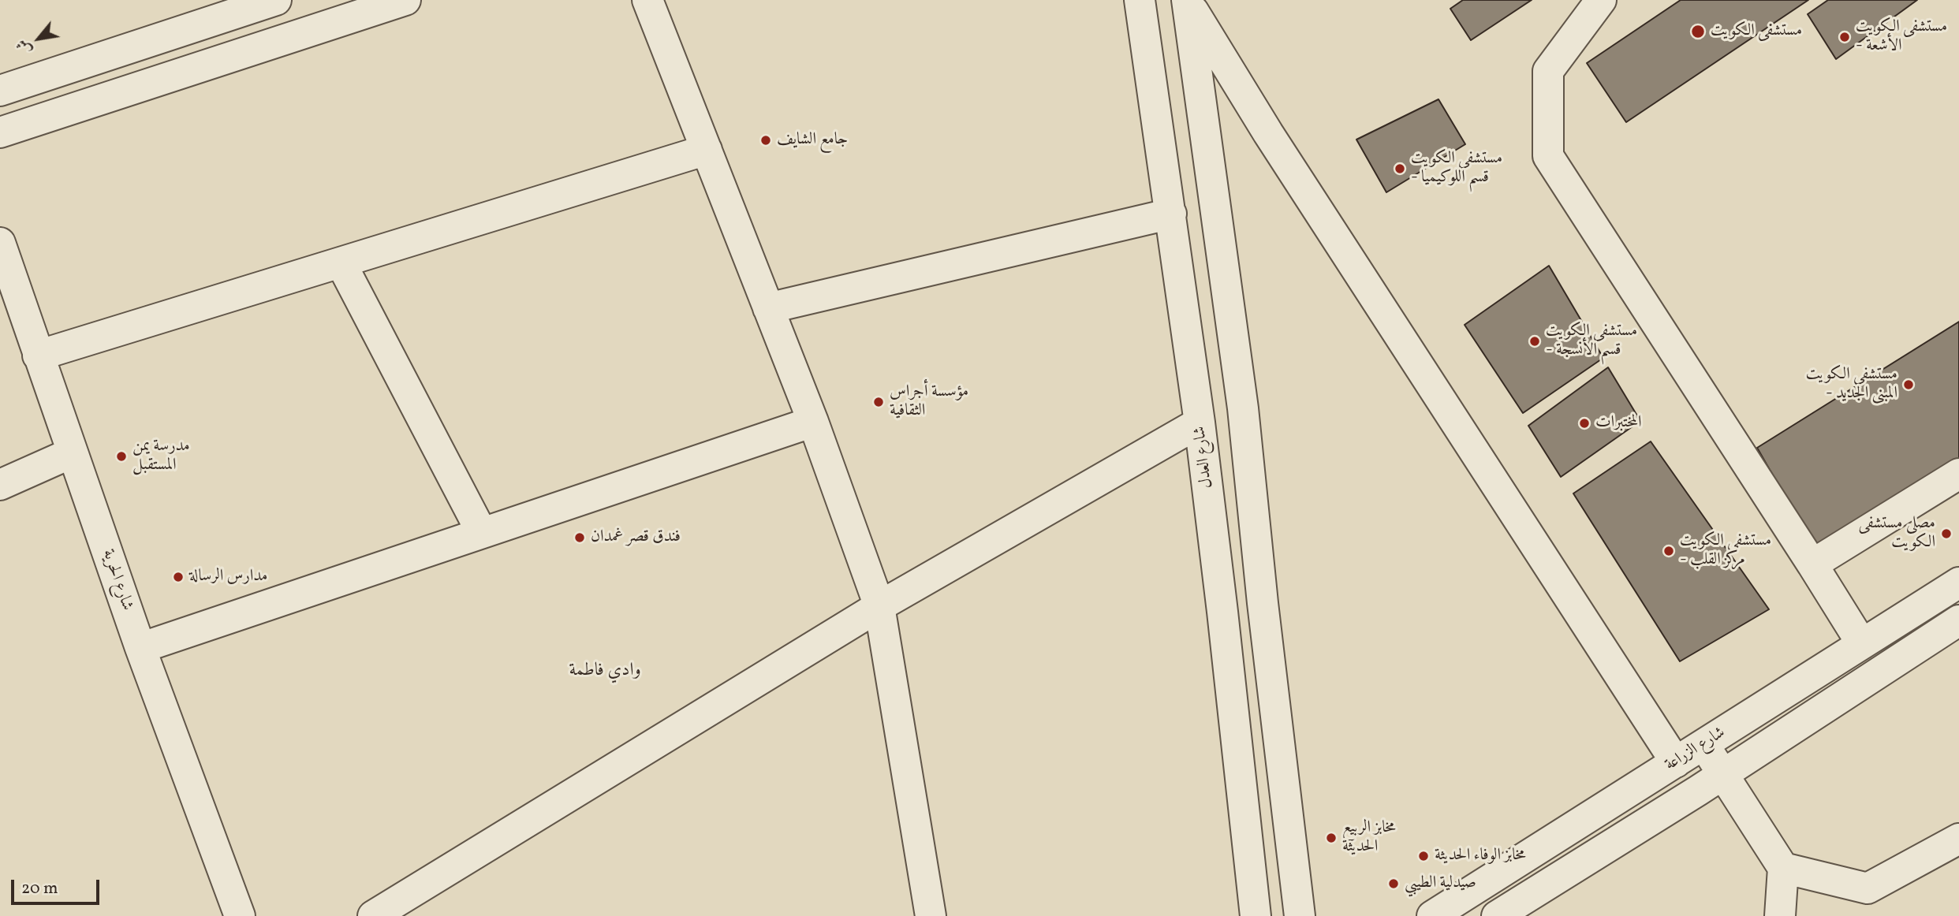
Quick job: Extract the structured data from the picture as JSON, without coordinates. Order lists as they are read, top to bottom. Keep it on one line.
{"streets":{"street":["شارع العدل","شارع الحرية","شارع الزراعة"]},"districts":["وادي فاطمة"],"places":["مستشفى الكويت","مستشفى الكويت - الأشعة","جامع الشايف","مستشفى الكويت - قسم اللوكيميا","مستشفى الكويت - قسم الأنسجة","مستشفى الكويت - المبنى الجديد","مؤسسة أجراس الثقافية","المختبرات","مدرسة يمن المستقبل","مصلى مستشفى الكويت","فندق قصر غمدان","مستشفى الكويت - مركز القلب","مدارس الرسالة","مخابز الربيع الحديثة","مخابز الوفاء الحديثة","صيدلية الطيبي"],"scale_bar":"20 m","north":"bottom left"}
